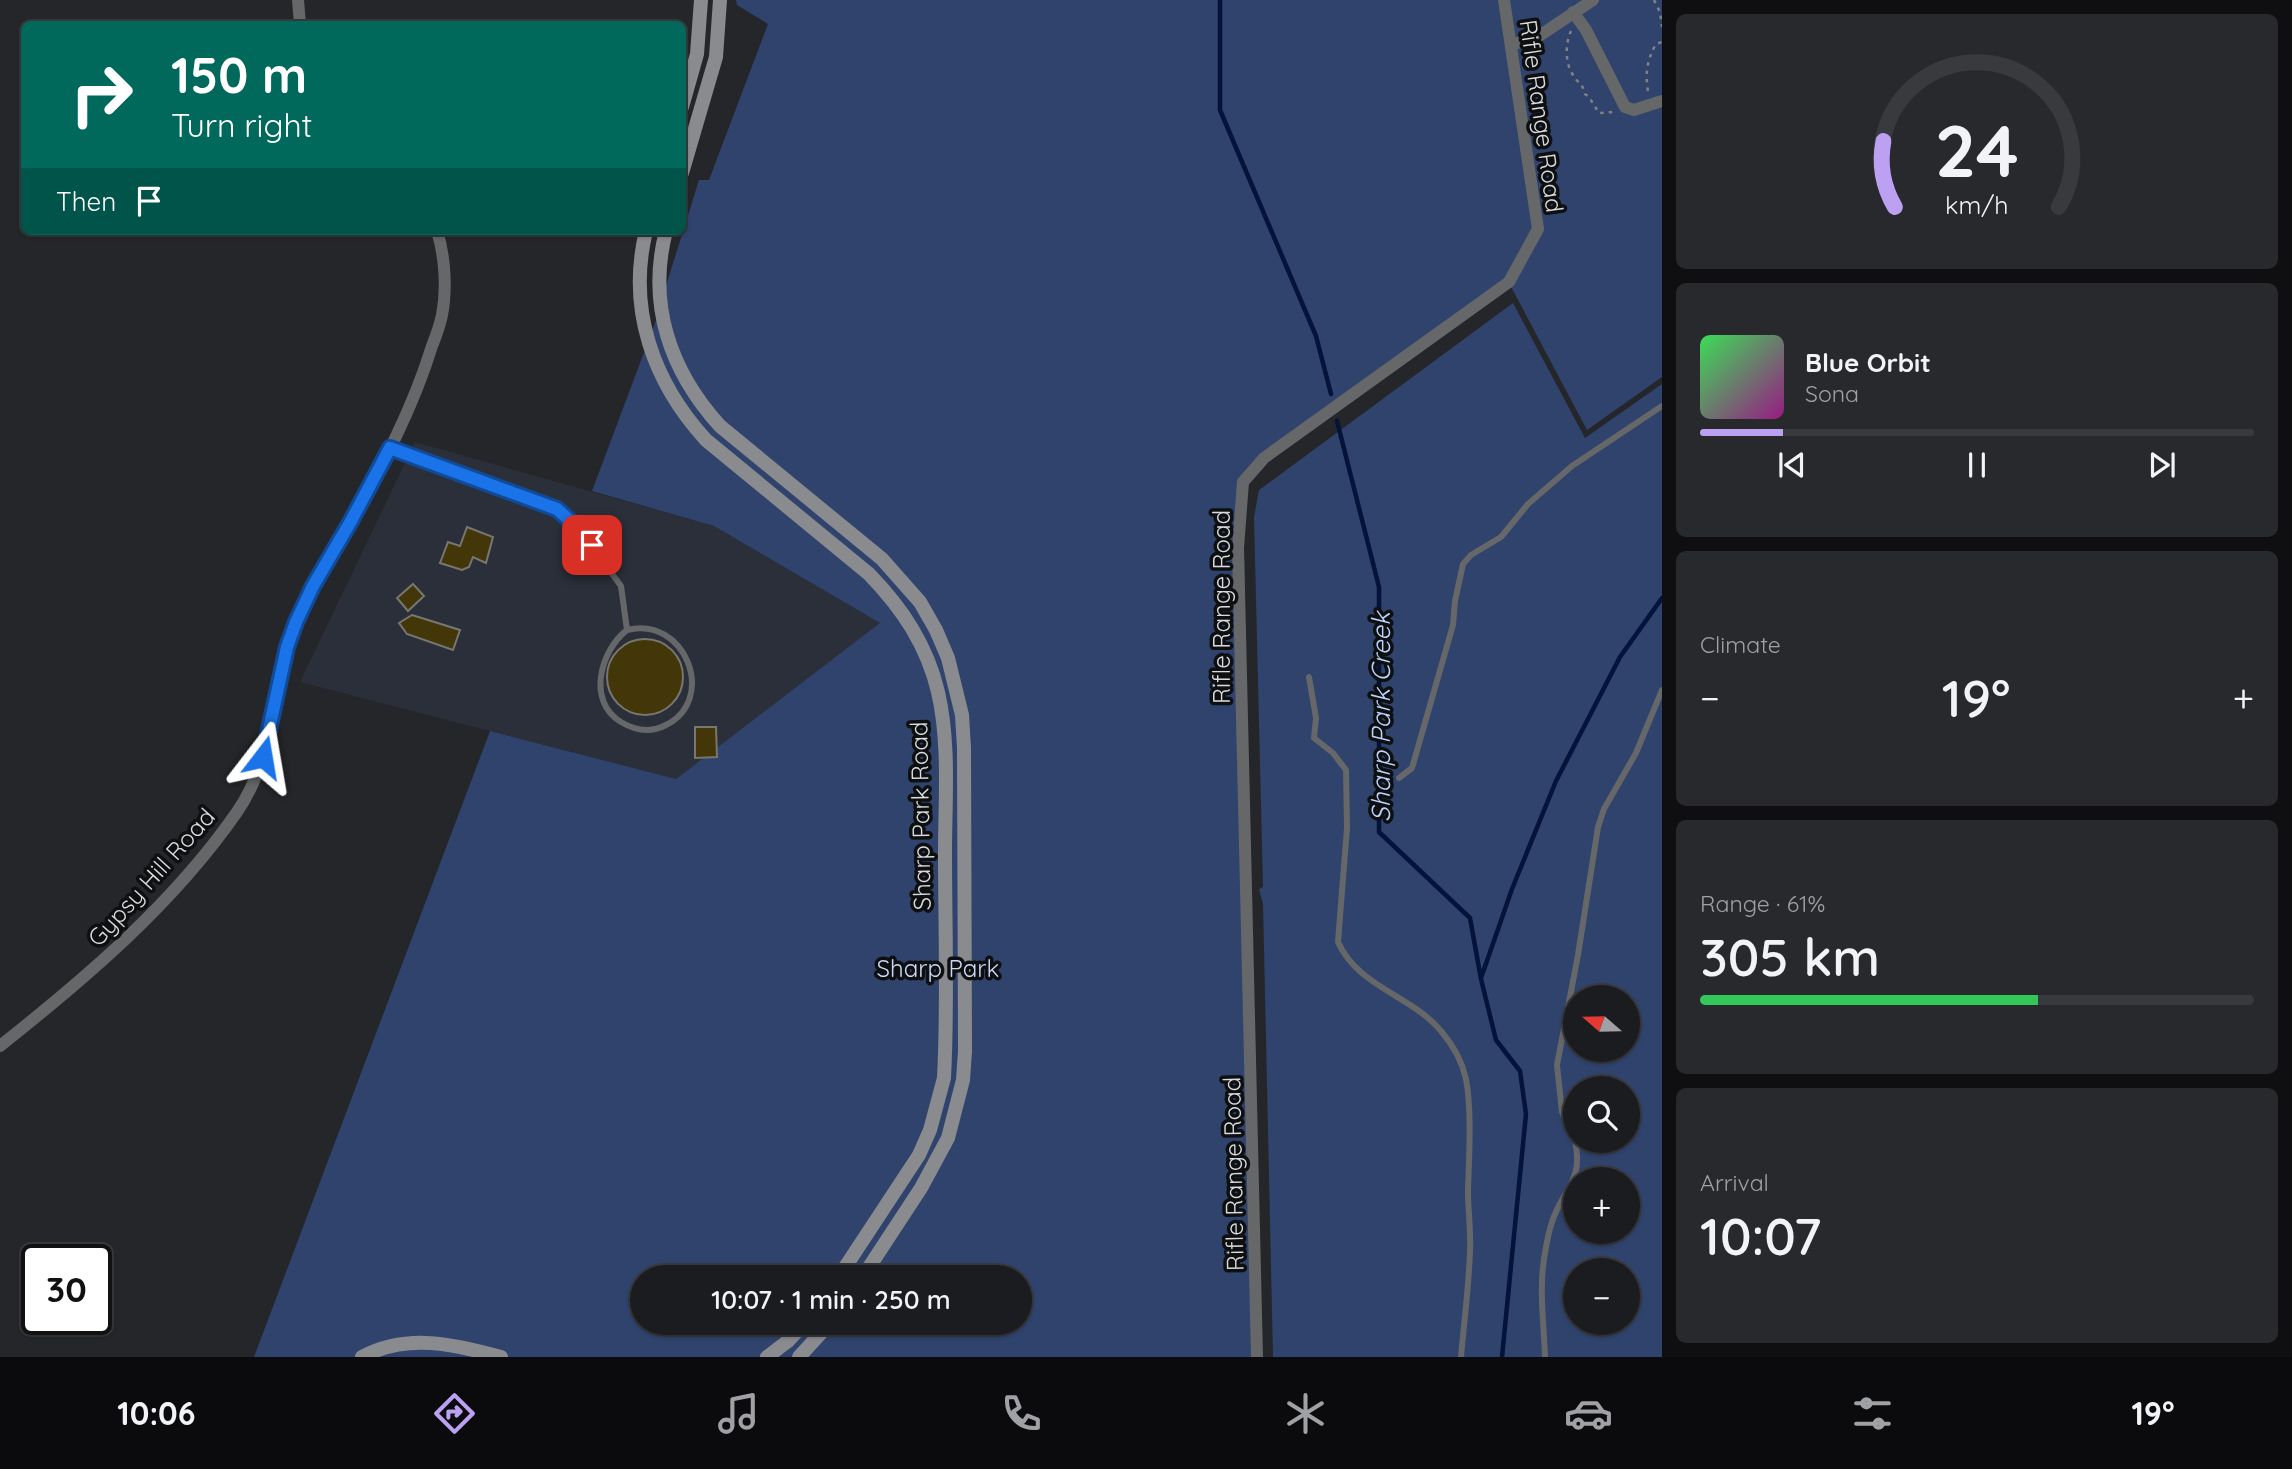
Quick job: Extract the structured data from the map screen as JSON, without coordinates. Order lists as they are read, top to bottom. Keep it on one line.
{"streets":{"main road":["Sharp Park Road"],"street":["Rifle Range Road","Gypsy Hill Road"]},"water":["Sharp Park Creek"],"parks":["Sharp Park"],"north":"left","page":{"turn":["150 m","Turn right"],"then":"Then","song":["Blue Orbit","Sona"],"tile":["Climate",["Range · 61%","305 km"],["Arrival","10:07"]],"heat":["−","19°","+"],"map_buttons":["+","−"],"limit":"30","trip":"10:07 · 1 min · 250 m","tabs":["10:06","19°"],"gauge":["24","km/h"]}}
